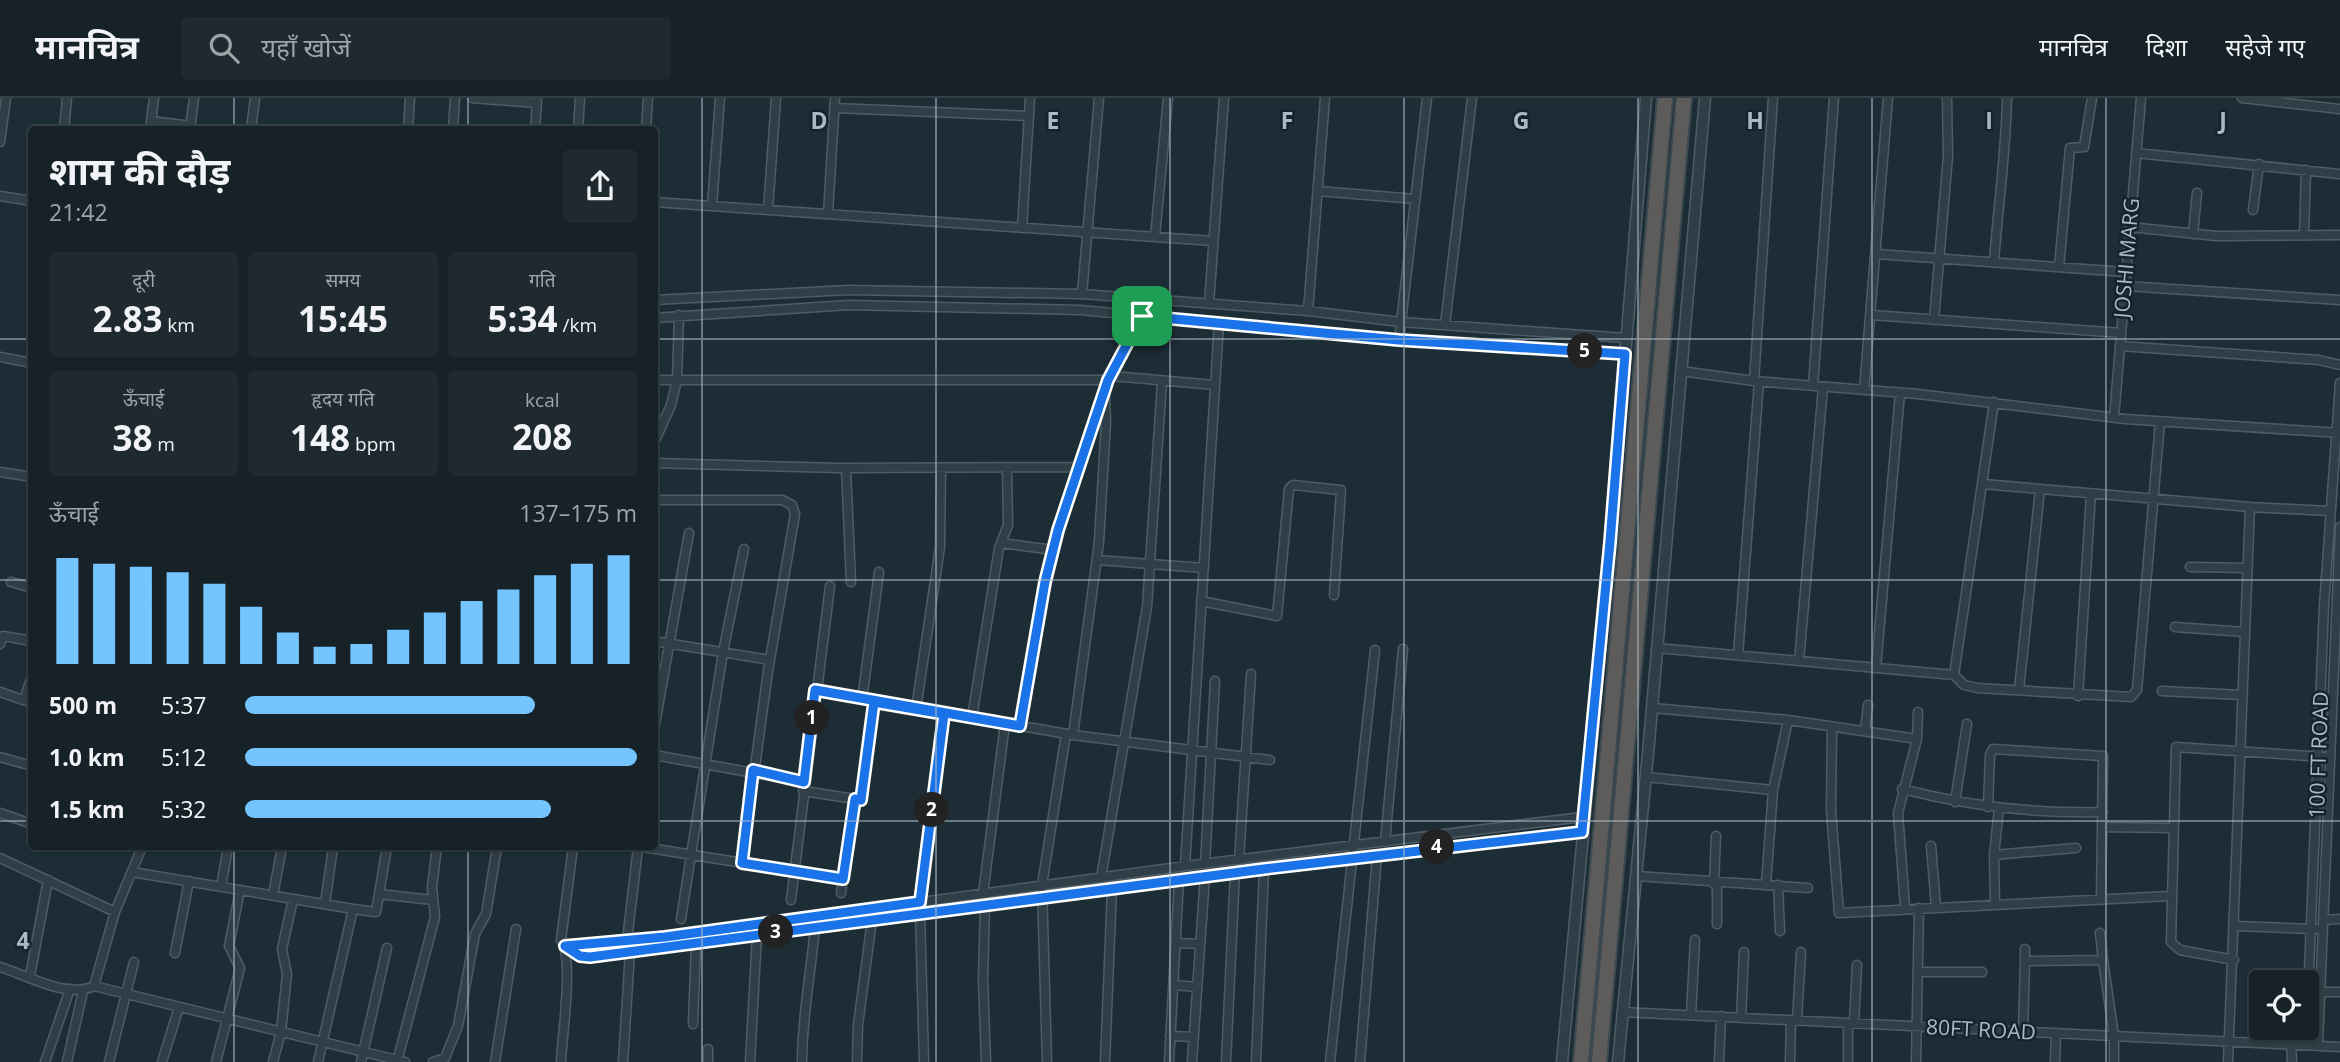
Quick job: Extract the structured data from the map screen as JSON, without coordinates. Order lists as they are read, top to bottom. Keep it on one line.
{"streets":{"street":["JOSHI MARG","100 FT ROAD","80FT ROAD"]},"crossings":[["100 FT ROAD","80FT ROAD"]],"page":{"header":"मानचित्र","search":"यहाँ खोजें","nav":["मानचित्र","दिशा","सहेजे गए"],"heading":["शाम की दौड़","21:42"],"stats":[["दूरी","2.83 km"],["समय","15:45"],["गति","5:34 /km"],["ऊँचाई","38 m"],["हृदय गति","148 bpm"],["kcal","208"]],"pins":["5","1","2","4","3"],"chart":["ऊँचाई","137–175 m"],"list":[{"name":"500 m","note":"5:37"},{"name":"1.0 km","note":"5:12"},{"name":"1.5 km","note":"5:32"}]},"grid":{"columns":["D","E","F","G","H","I","J"],"rows":["4"]}}
